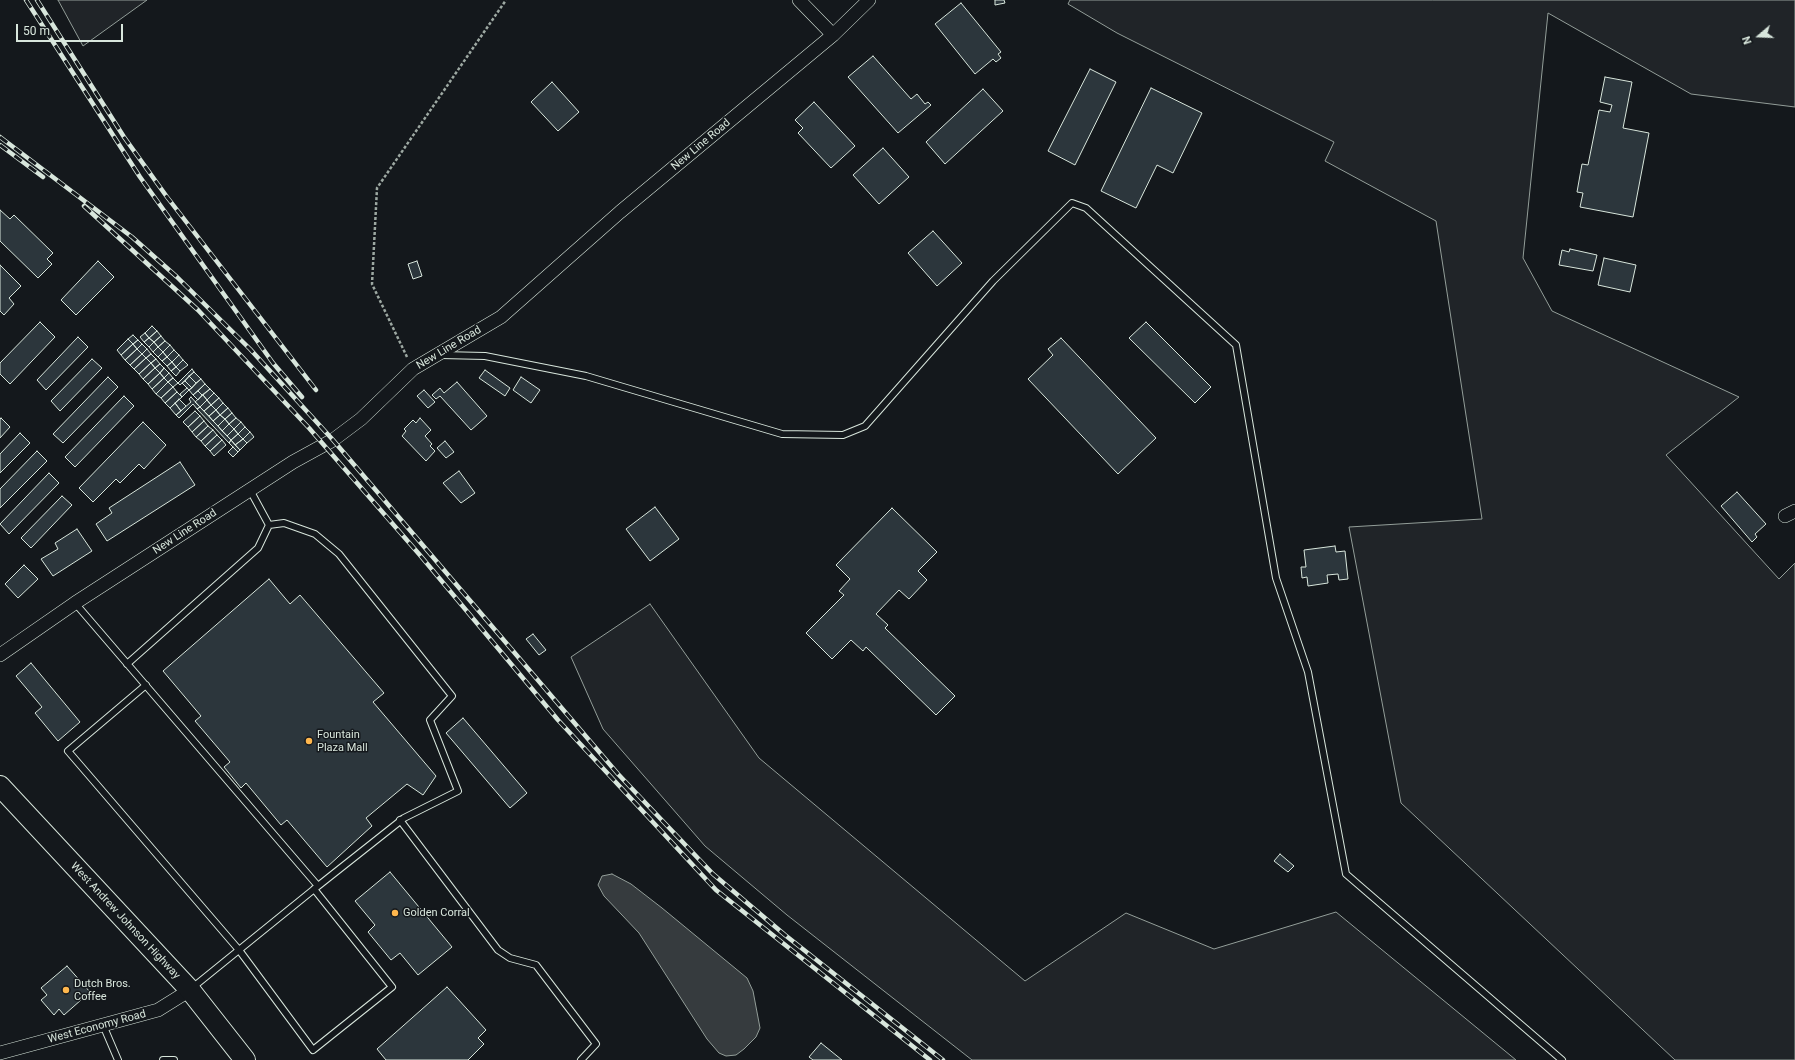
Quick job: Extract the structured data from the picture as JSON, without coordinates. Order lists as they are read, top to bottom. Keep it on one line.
{"streets":{"main road":["West Andrew Johnson Highway"],"street":["New Line Road","West Economy Road"]},"crossings":[["West Andrew Johnson Highway","West Economy Road"]],"places":["Fountain Plaza Mall","Golden Corral","Dutch Bros. Coffee"],"scale_bar":"50 m","north":"left"}
